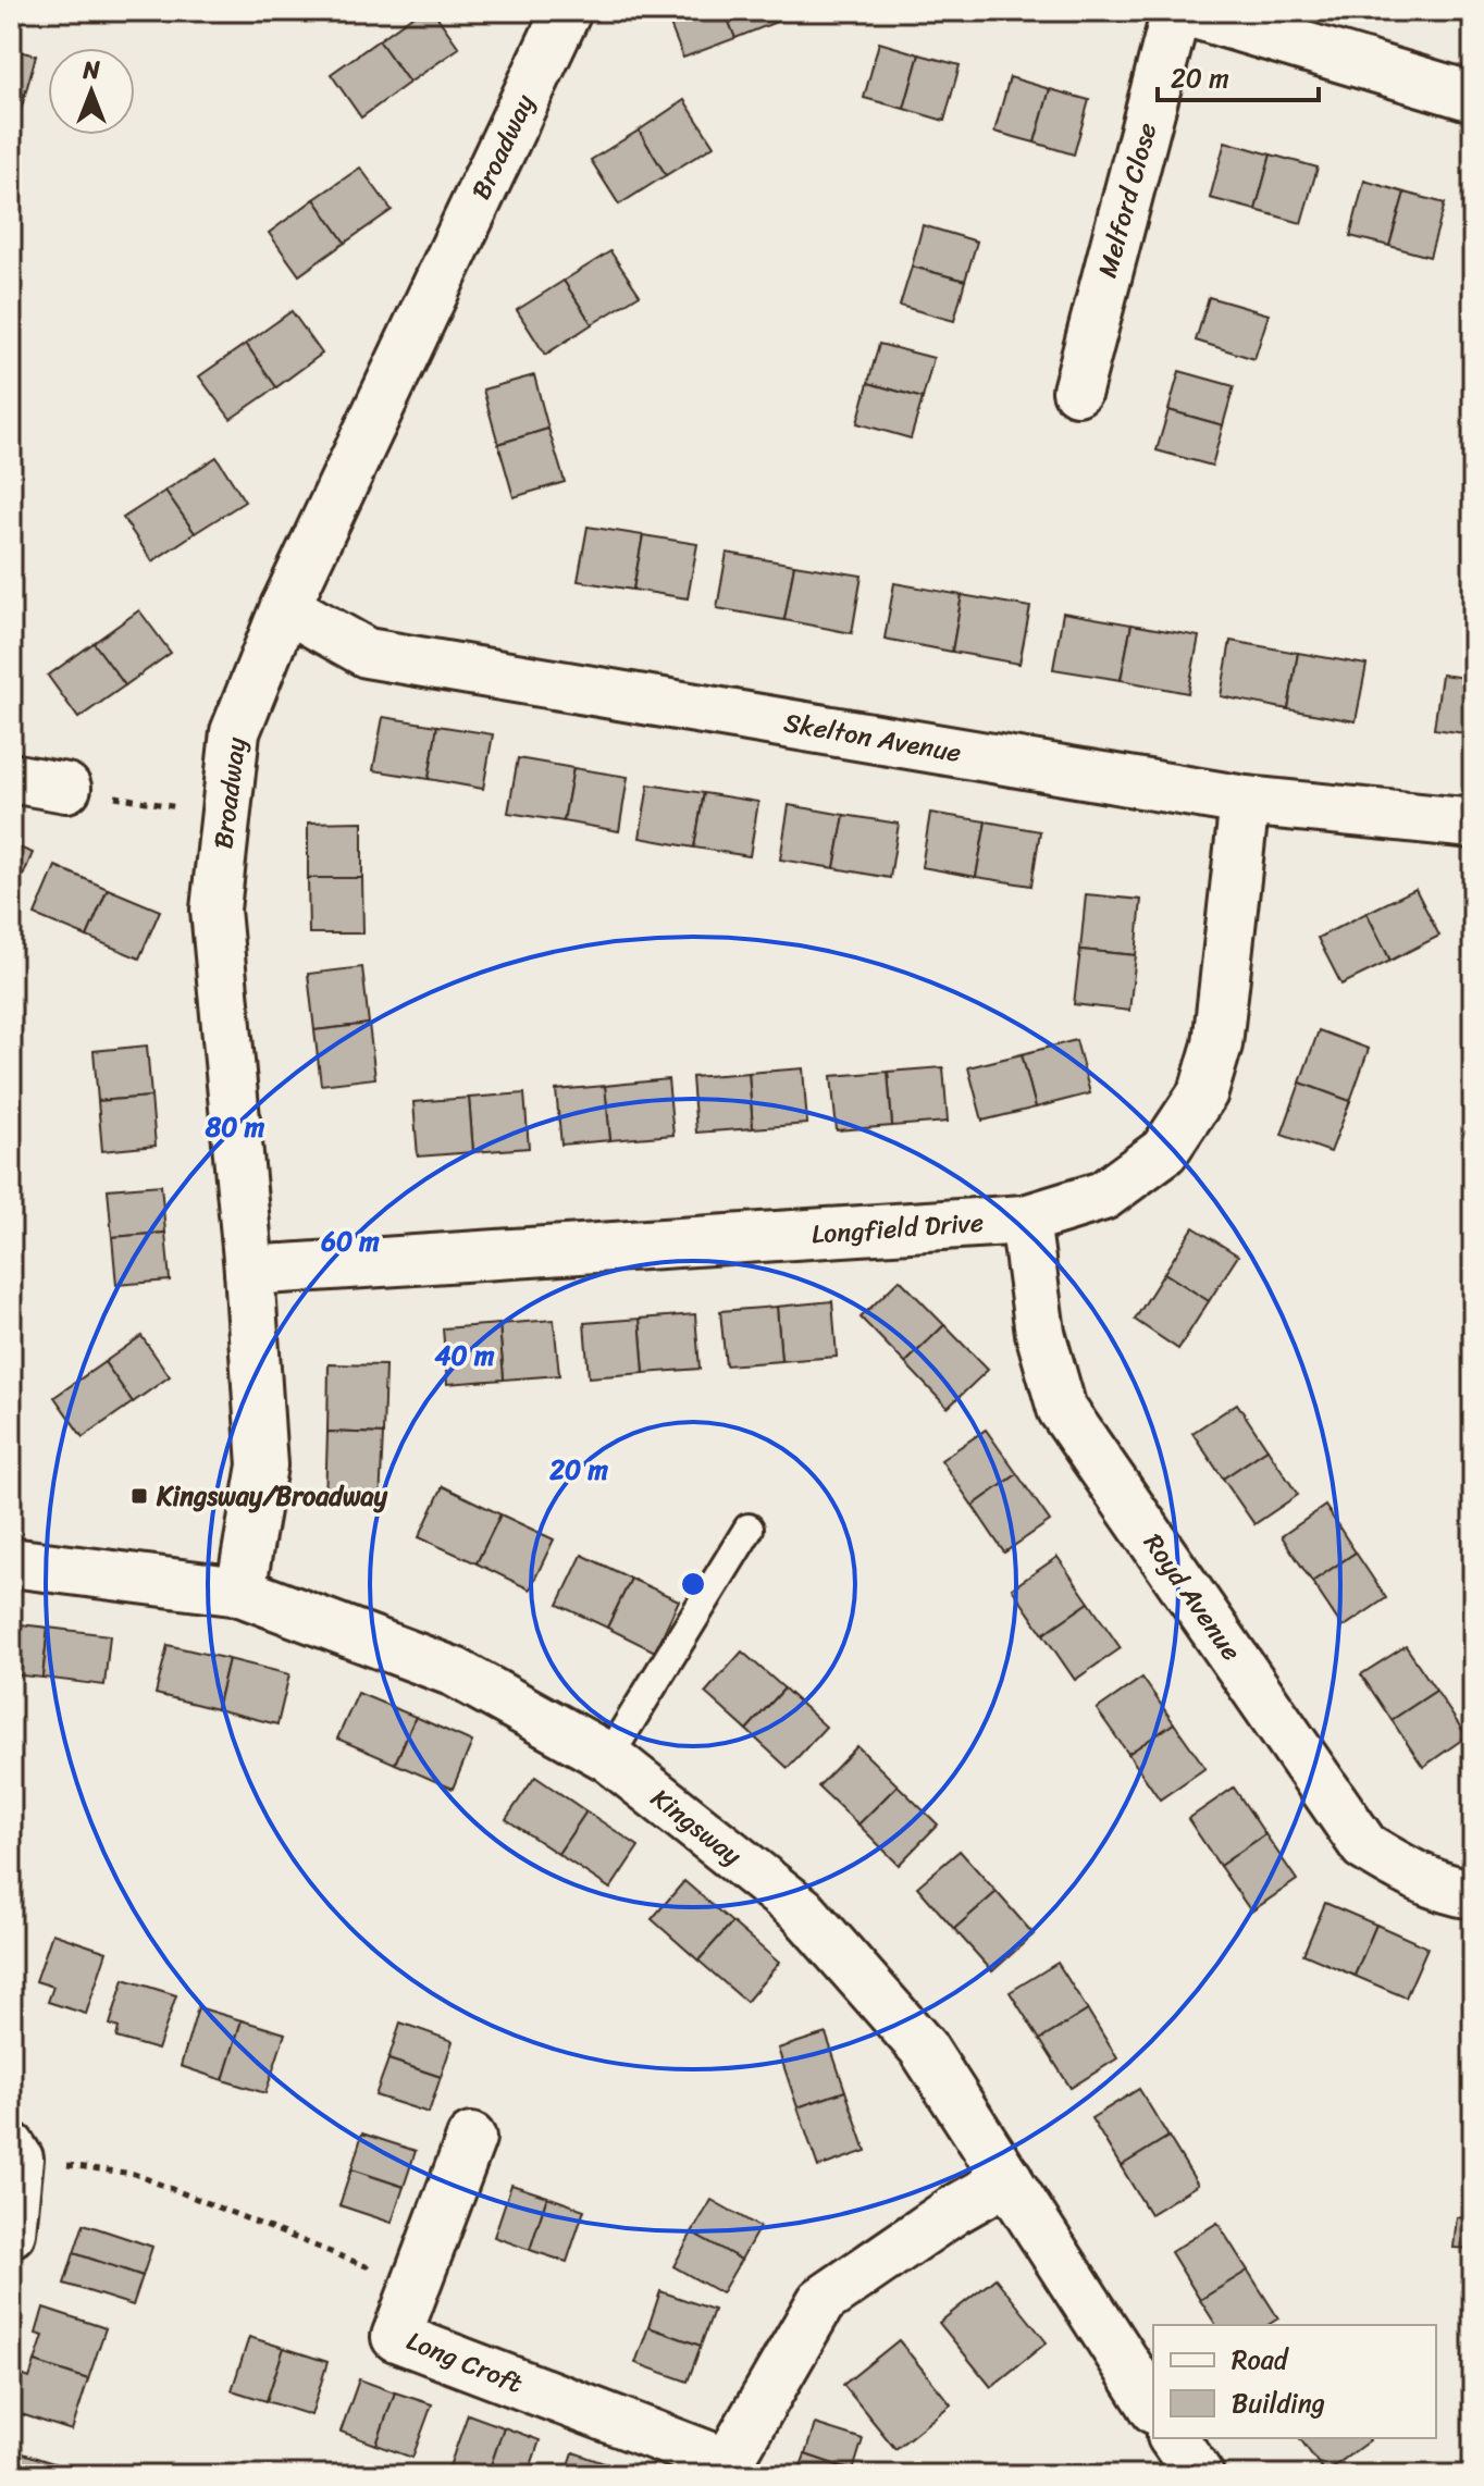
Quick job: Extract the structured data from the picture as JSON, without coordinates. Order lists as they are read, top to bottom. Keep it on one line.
{"streets":{"street":["Broadway","Melford Close","Skelton Avenue","Longfield Drive","Royd Avenue","Kingsway","Long Croft"]},"crossings":[["Broadway","Skelton Avenue"],["Broadway","Longfield Drive"],["Broadway","Kingsway"],["Skelton Avenue","Longfield Drive"],["Longfield Drive","Royd Avenue"],["Kingsway","Long Croft"]],"places":{"transit":["Kingsway/Broadway"]},"legend":["Road","Building"],"scale_bar":"20 m","north":"top","rings":["80 m","60 m","40 m","20 m"]}
